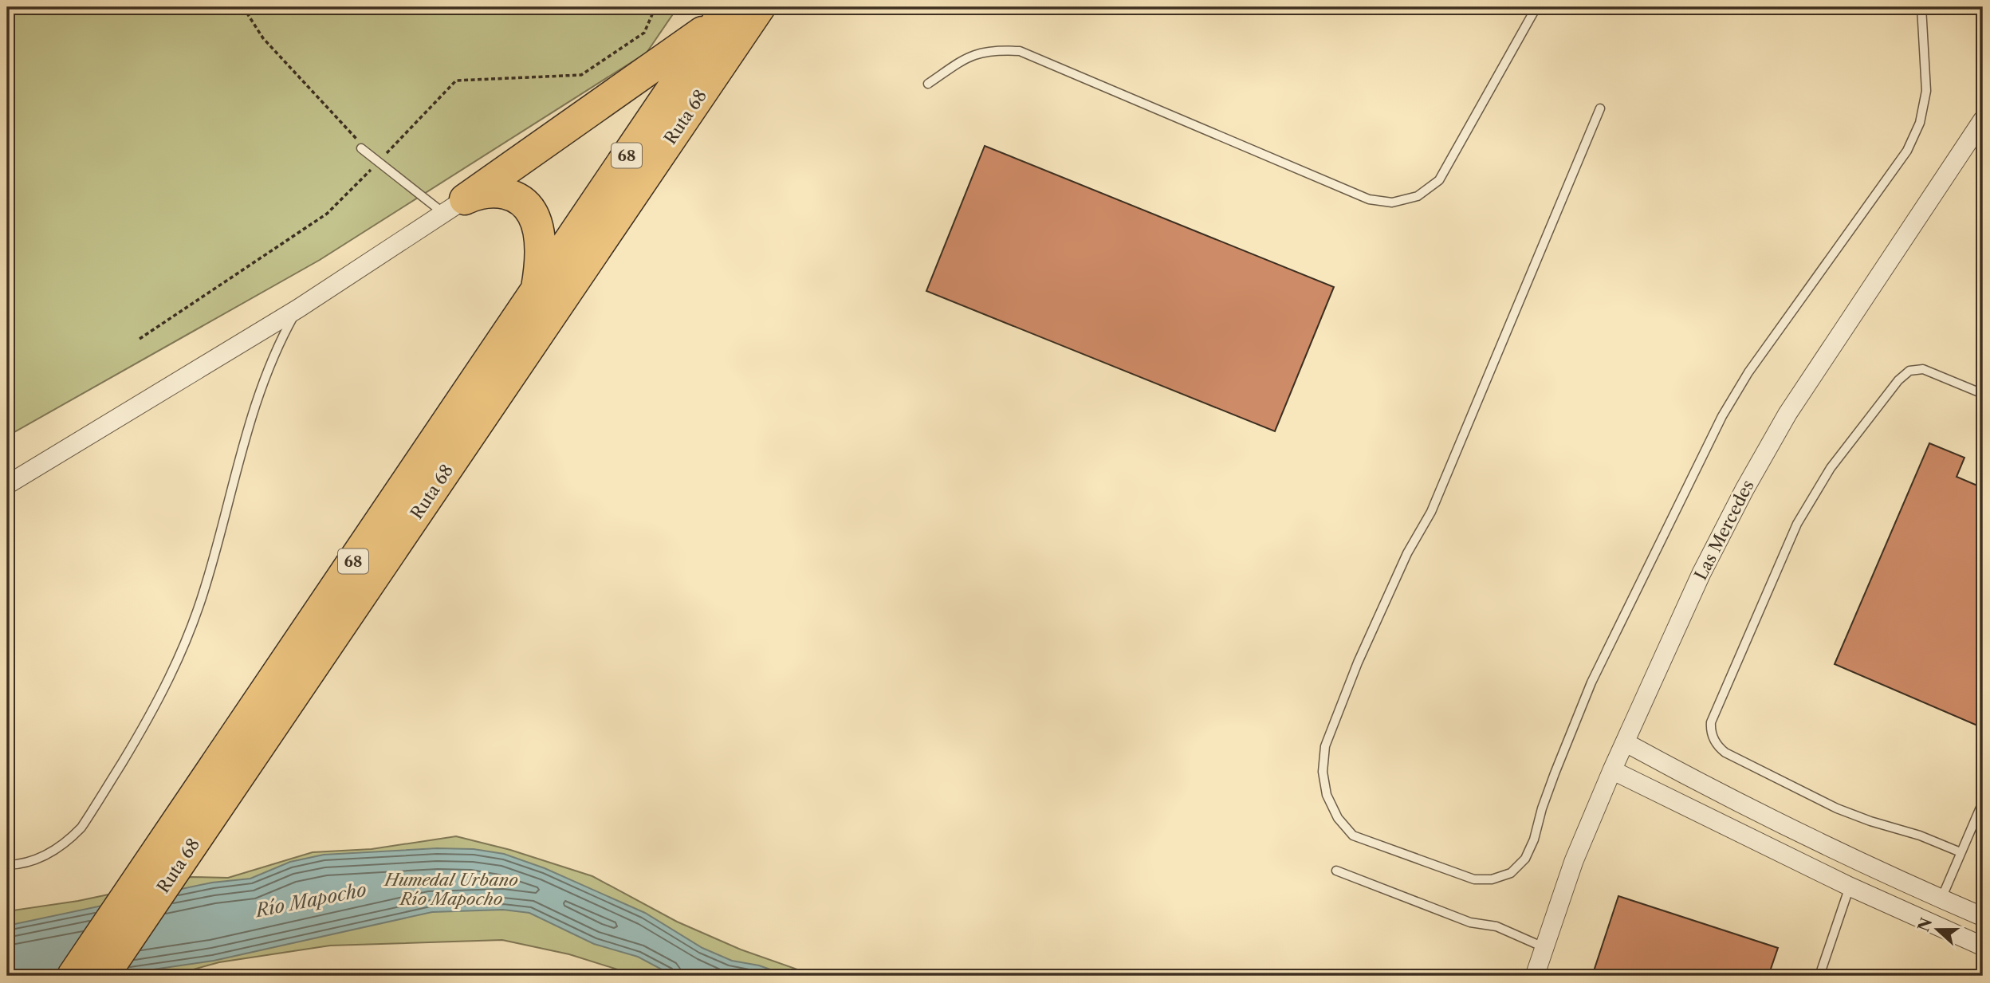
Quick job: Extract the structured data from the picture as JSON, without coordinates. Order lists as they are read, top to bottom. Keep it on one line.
{"streets":{"highway":["Ruta 68","68"],"street":["Las Mercedes"]},"water":["Río Mapocho"],"parks":["Humedal Urbano Río Mapocho"],"north":"left"}
